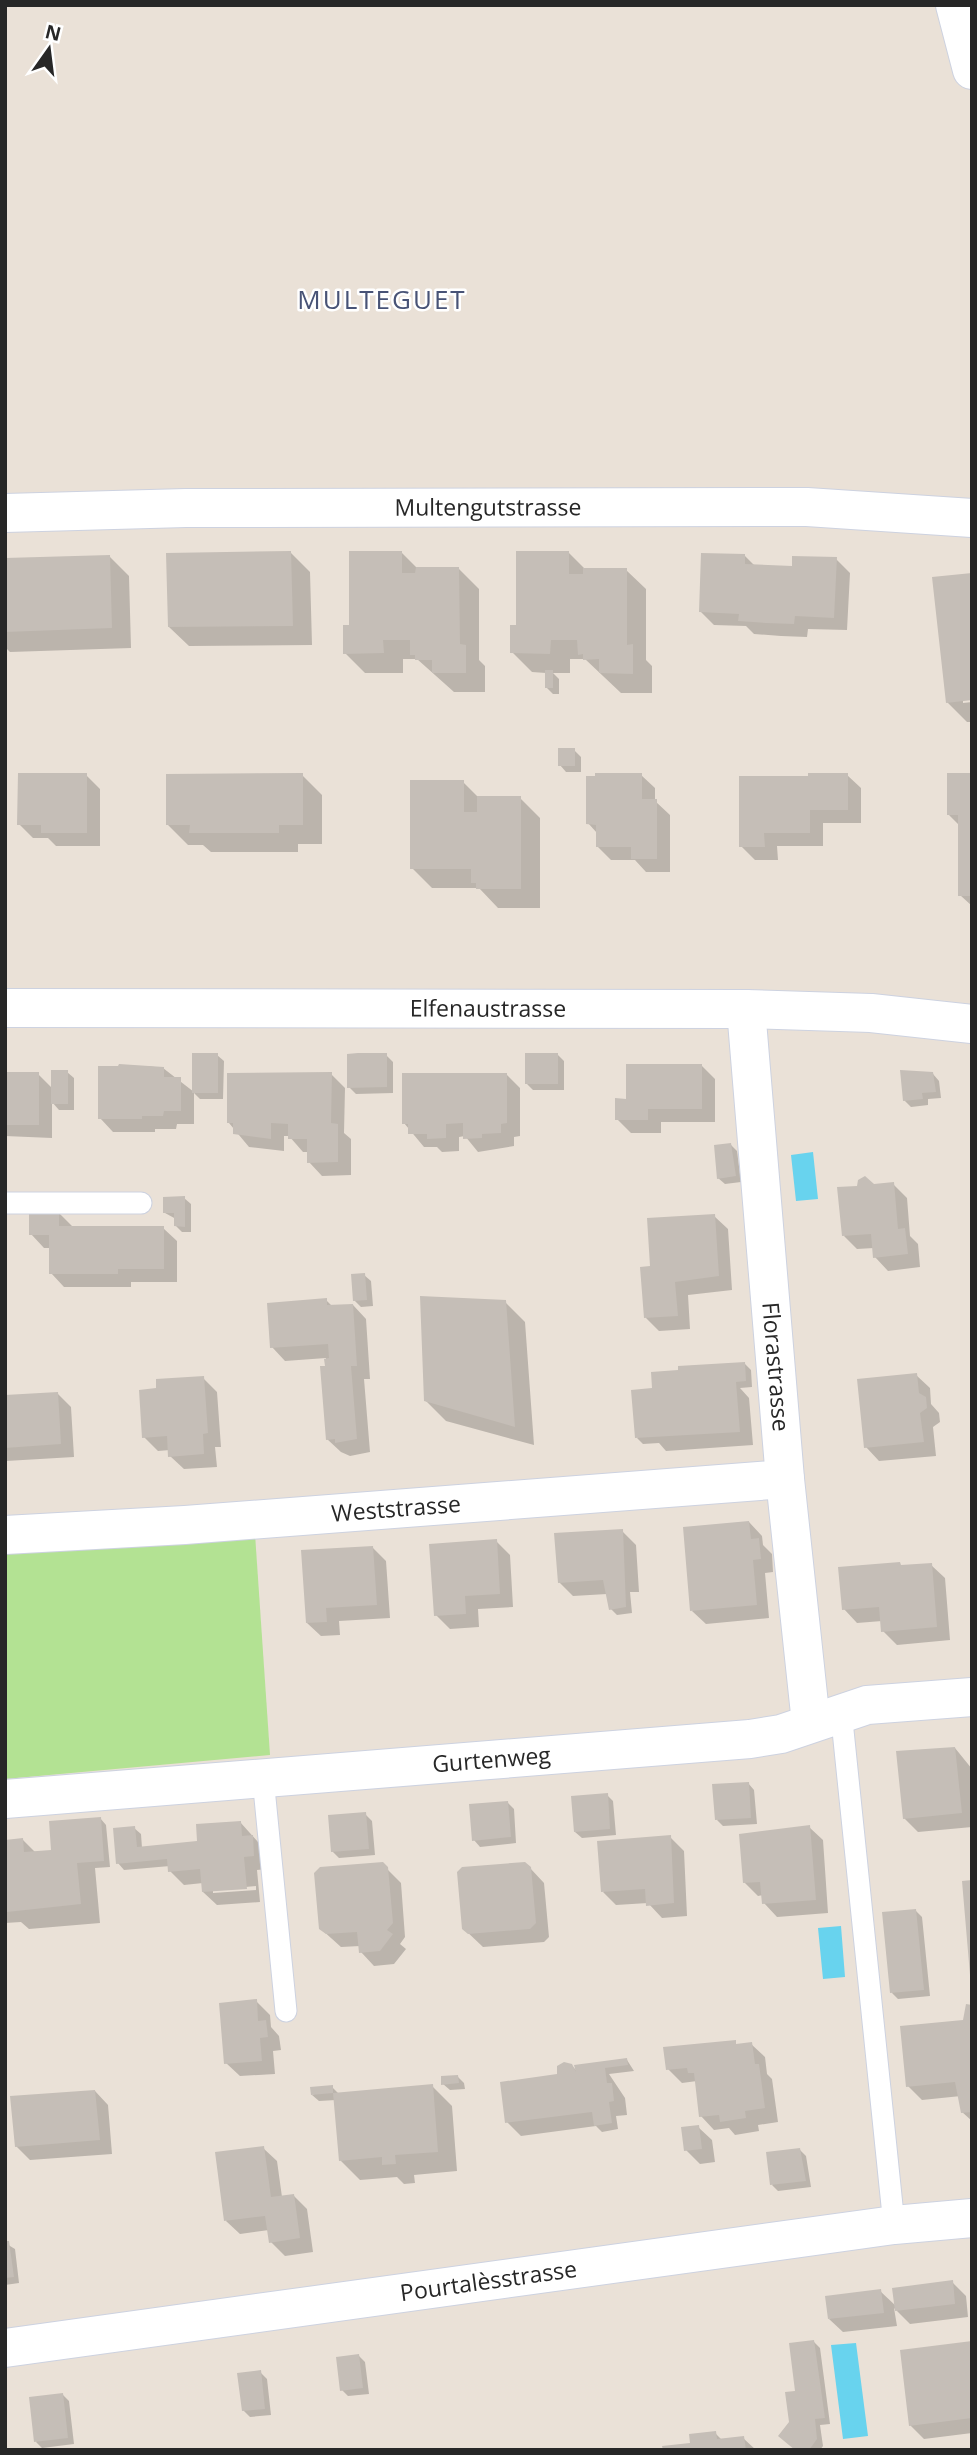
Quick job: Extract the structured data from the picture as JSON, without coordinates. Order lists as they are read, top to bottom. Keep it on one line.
{"streets":{"street":["Multengutstrasse","Elfenaustrasse","Florastrasse","Weststrasse","Gurtenweg","Pourtalèsstrasse"]},"crossings":[["Elfenaustrasse","Florastrasse"],["Florastrasse","Weststrasse"],["Florastrasse","Gurtenweg"]],"districts":["MULTEGUET"],"north":"top"}
